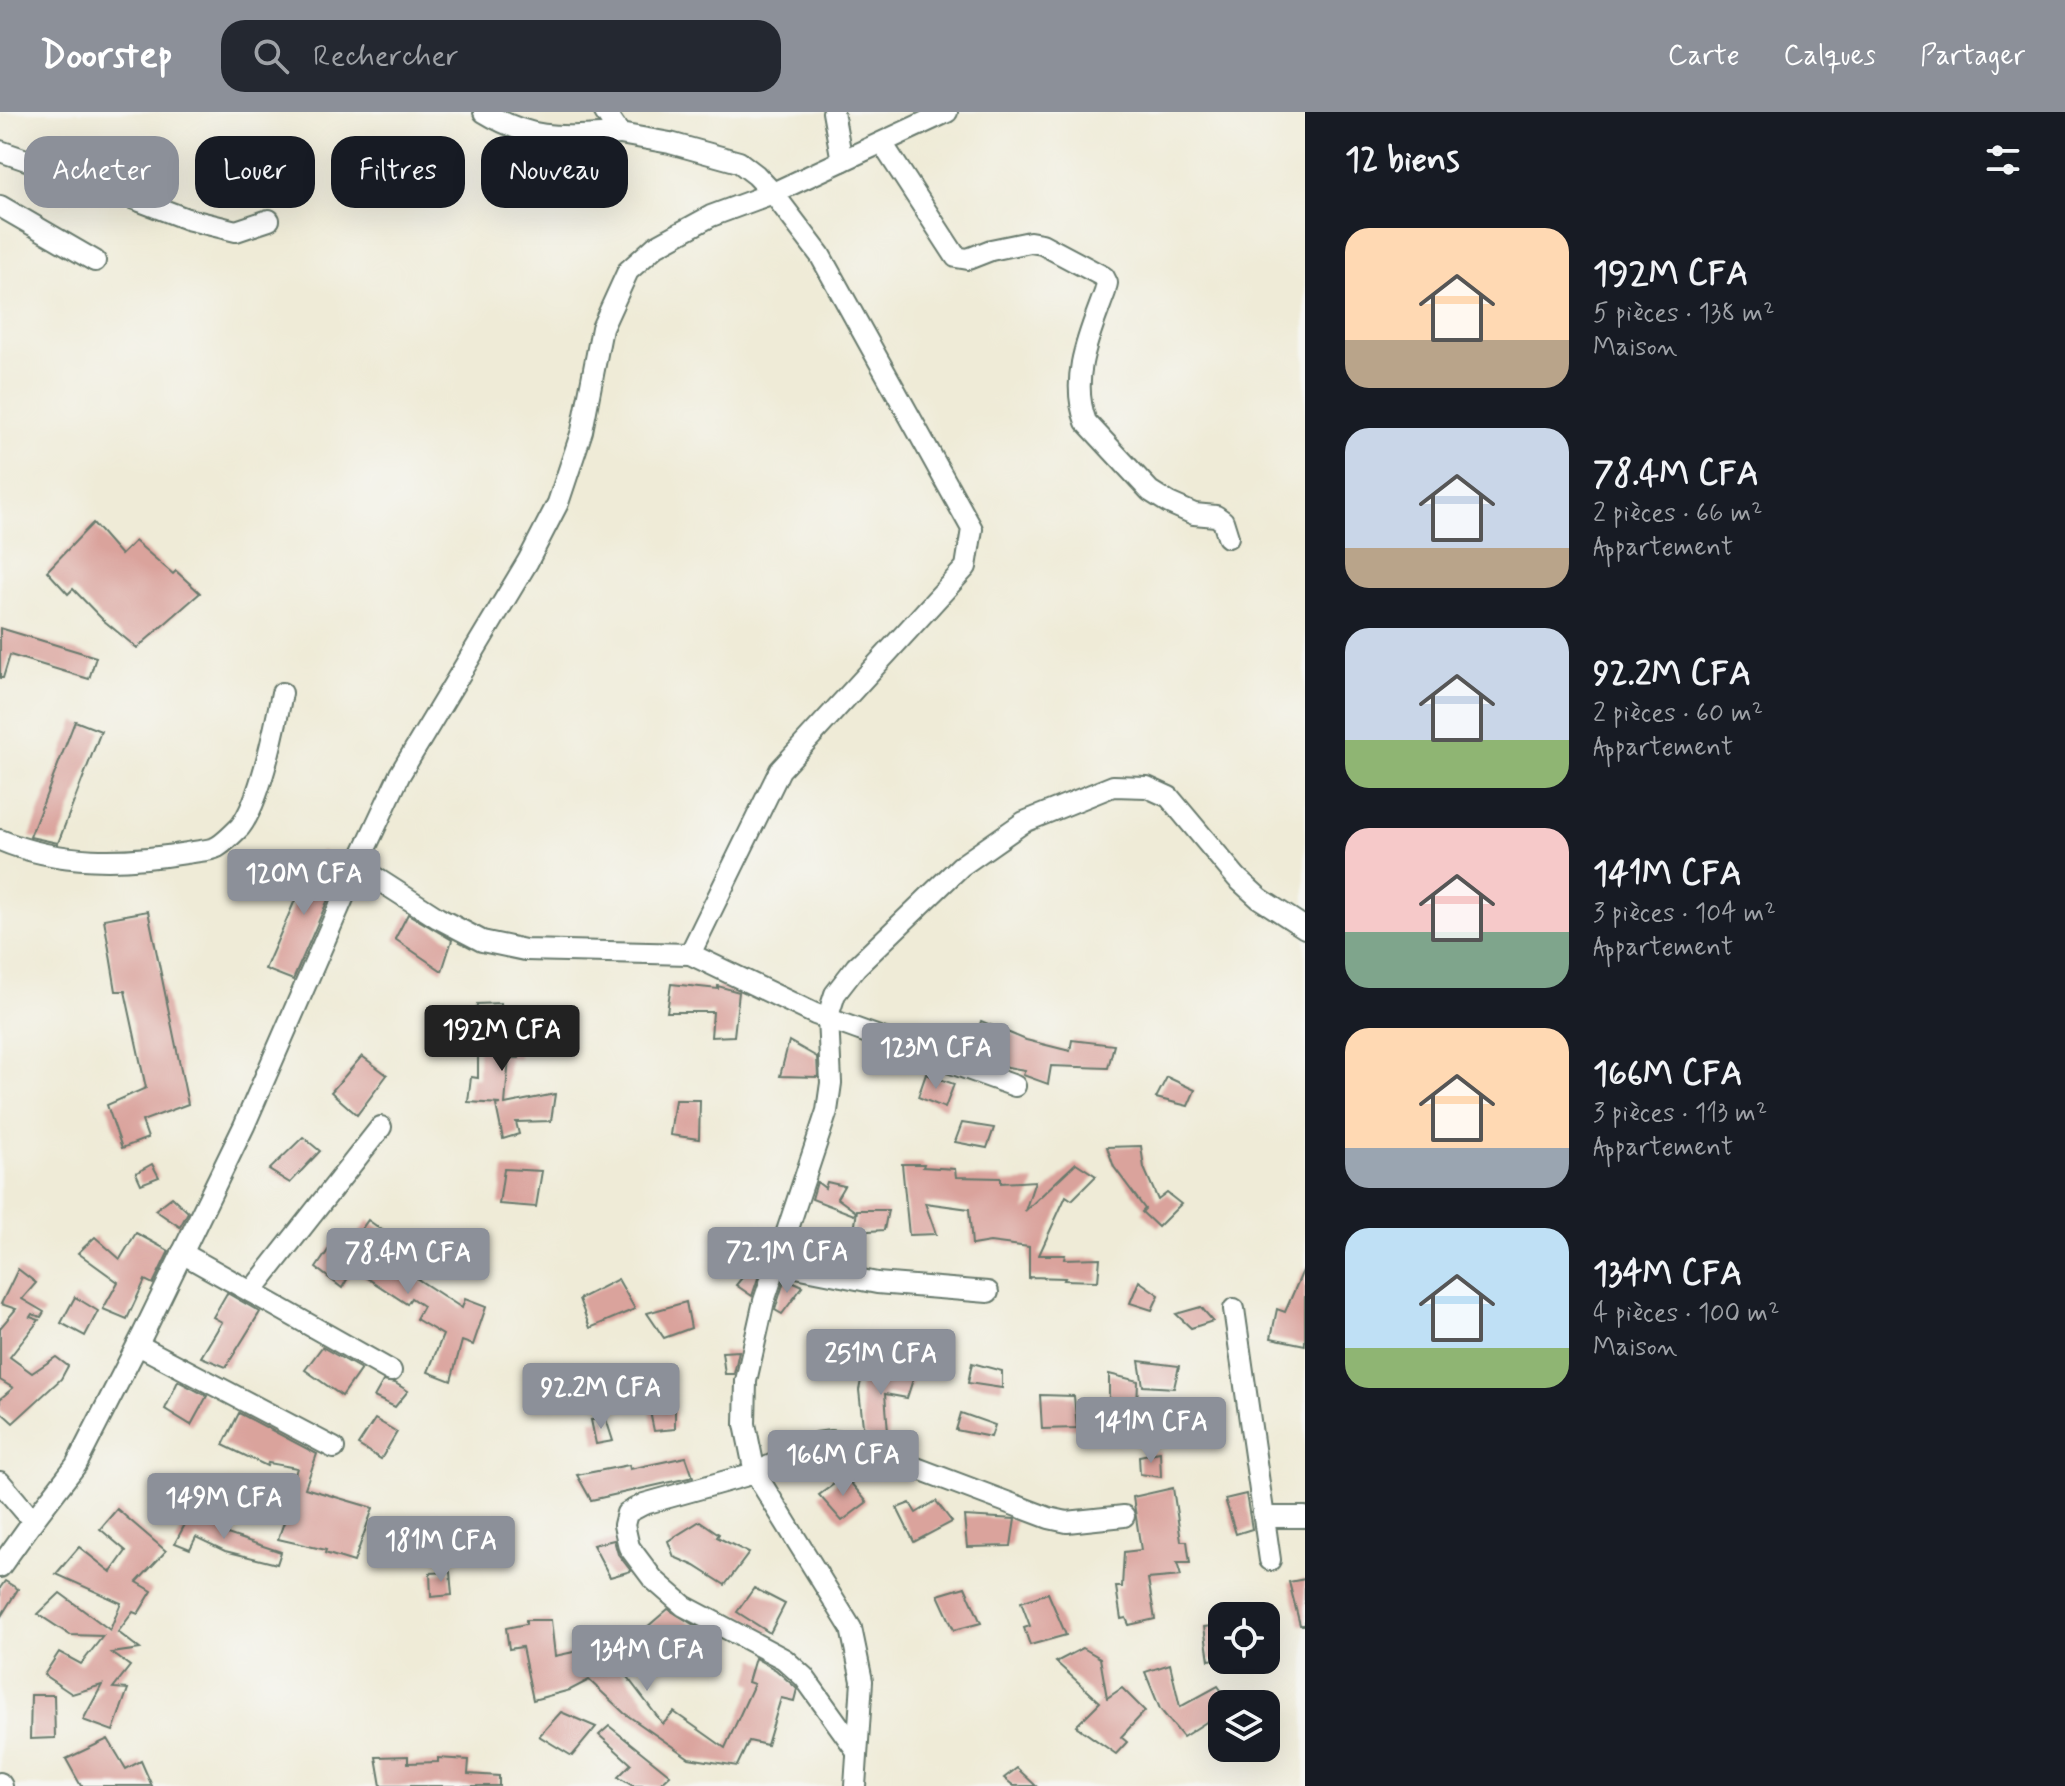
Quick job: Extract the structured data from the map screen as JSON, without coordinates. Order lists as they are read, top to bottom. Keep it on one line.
{"page":{"header":"Doorstep","search":"Rechercher","nav":["Carte","Calques","Partager"],"heading":"12 biens","chip":["Acheter","Louer","Filtres","Nouveau"],"list":[{"name":"192M CFA","note":"5 pièces · 138 m² · Maison"},{"name":"78.4M CFA","note":"2 pièces · 66 m² · Appartement"},{"name":"92.2M CFA","note":"2 pièces · 60 m² · Appartement"},{"name":"141M CFA","note":"3 pièces · 104 m² · Appartement"},{"name":"166M CFA","note":"3 pièces · 113 m² · Appartement"},{"name":"134M CFA","note":"4 pièces · 100 m² · Maison"}],"price":["120M CFA","192M CFA","123M CFA","72.1M CFA","78.4M CFA","251M CFA","92.2M CFA","141M CFA","166M CFA","149M CFA","181M CFA","134M CFA"]}}
